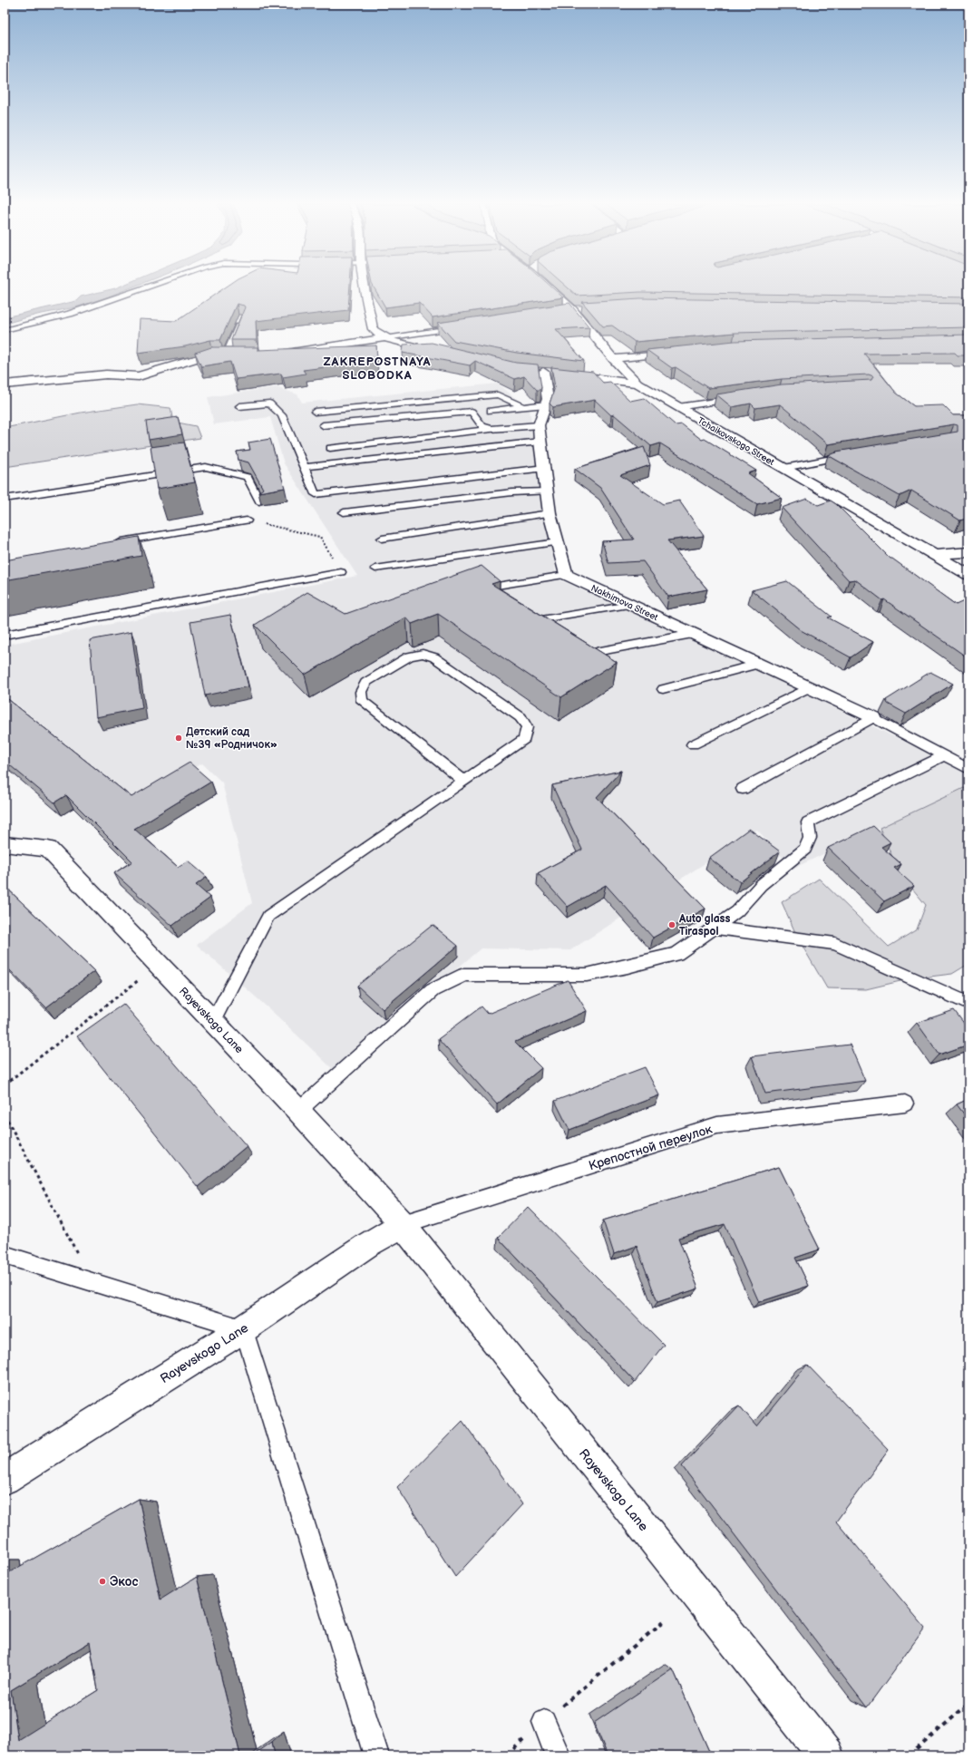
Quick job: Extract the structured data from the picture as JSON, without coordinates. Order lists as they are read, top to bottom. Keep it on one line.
{"streets":{"street":["Tchaikovskogo Street","Nakhimova Street","Rayevskogo Lane"],"lane":["Крепостной переулок"]},"crossings":[["Rayevskogo Lane","Крепостной переулок"]],"districts":["ZAKREPOSTNAYA SLOBODKA"],"places":["Детский сад №39 «Родничок»","Auto glass Tiraspol","Экос"]}
